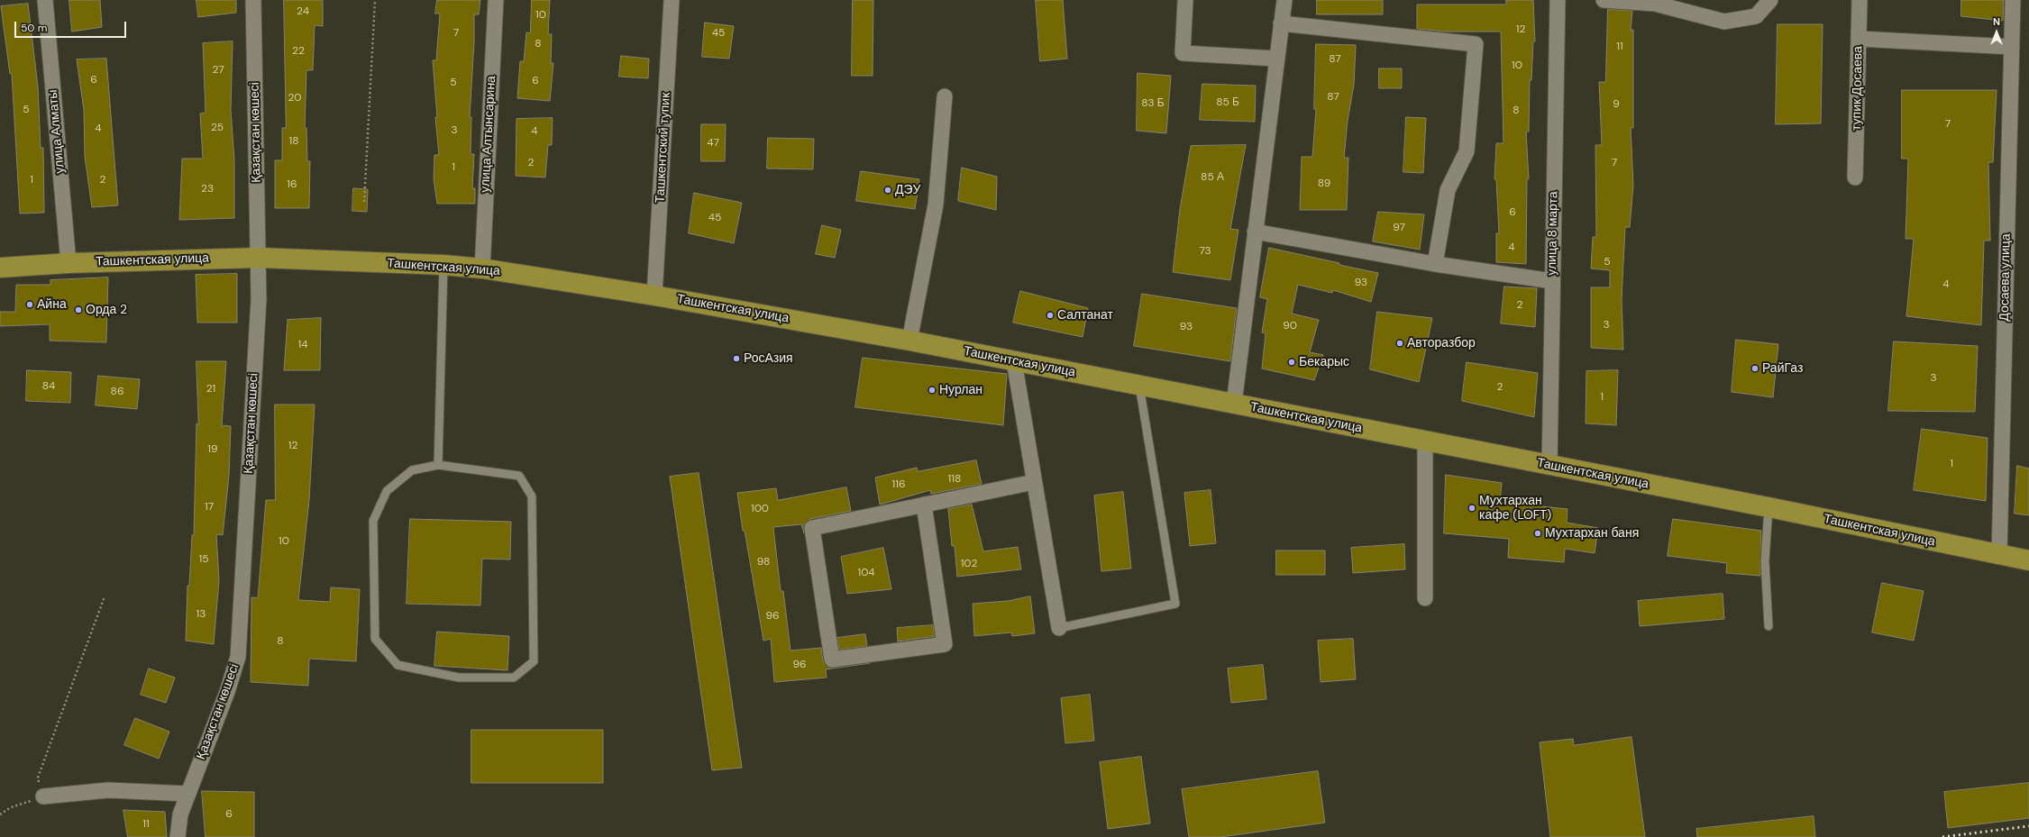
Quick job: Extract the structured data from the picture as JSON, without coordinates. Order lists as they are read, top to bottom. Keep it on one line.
{"streets":{"main road":["Ташкентская улица"],"street":["тупик Досаева","улица Алматы","Қазақстан көшесі","улица Алтынсарина","Ташкентский тупик","улица 8 марта","Досаева улица"]},"crossings":[["улица Алматы","Ташкентская улица"],["Қазақстан көшесі","Ташкентская улица"],["улица Алтынсарина","Ташкентская улица"],["Ташкентский тупик","Ташкентская улица"],["улица 8 марта","Ташкентская улица"],["Ташкентская улица","Досаева улица"]],"places":["ДЭУ","Айна","Орда 2","Салтанат","Авторазбор","РосАзия","Бекарыс","РайГаз","Нурлан","Мухтархан кафе (LOFT)","Мухтархан баня"],"house_numbers":["24","10","12","7","45","8","11","22","87","10","27","6","6","5","87","20","85 Б","83 Б","9","5","8","7","25","4","3","4","18","47","2","7","1","85 А","1","2","89","16","23","6","45","97","4","73","5","93","4","2","3","90","93","14","3","84","2","21","86","1","12","19","1","118","116","17","100","10","15","98","102","104","13","96","8","96","6","11"],"scale_bar":"50 m","north":"top"}
